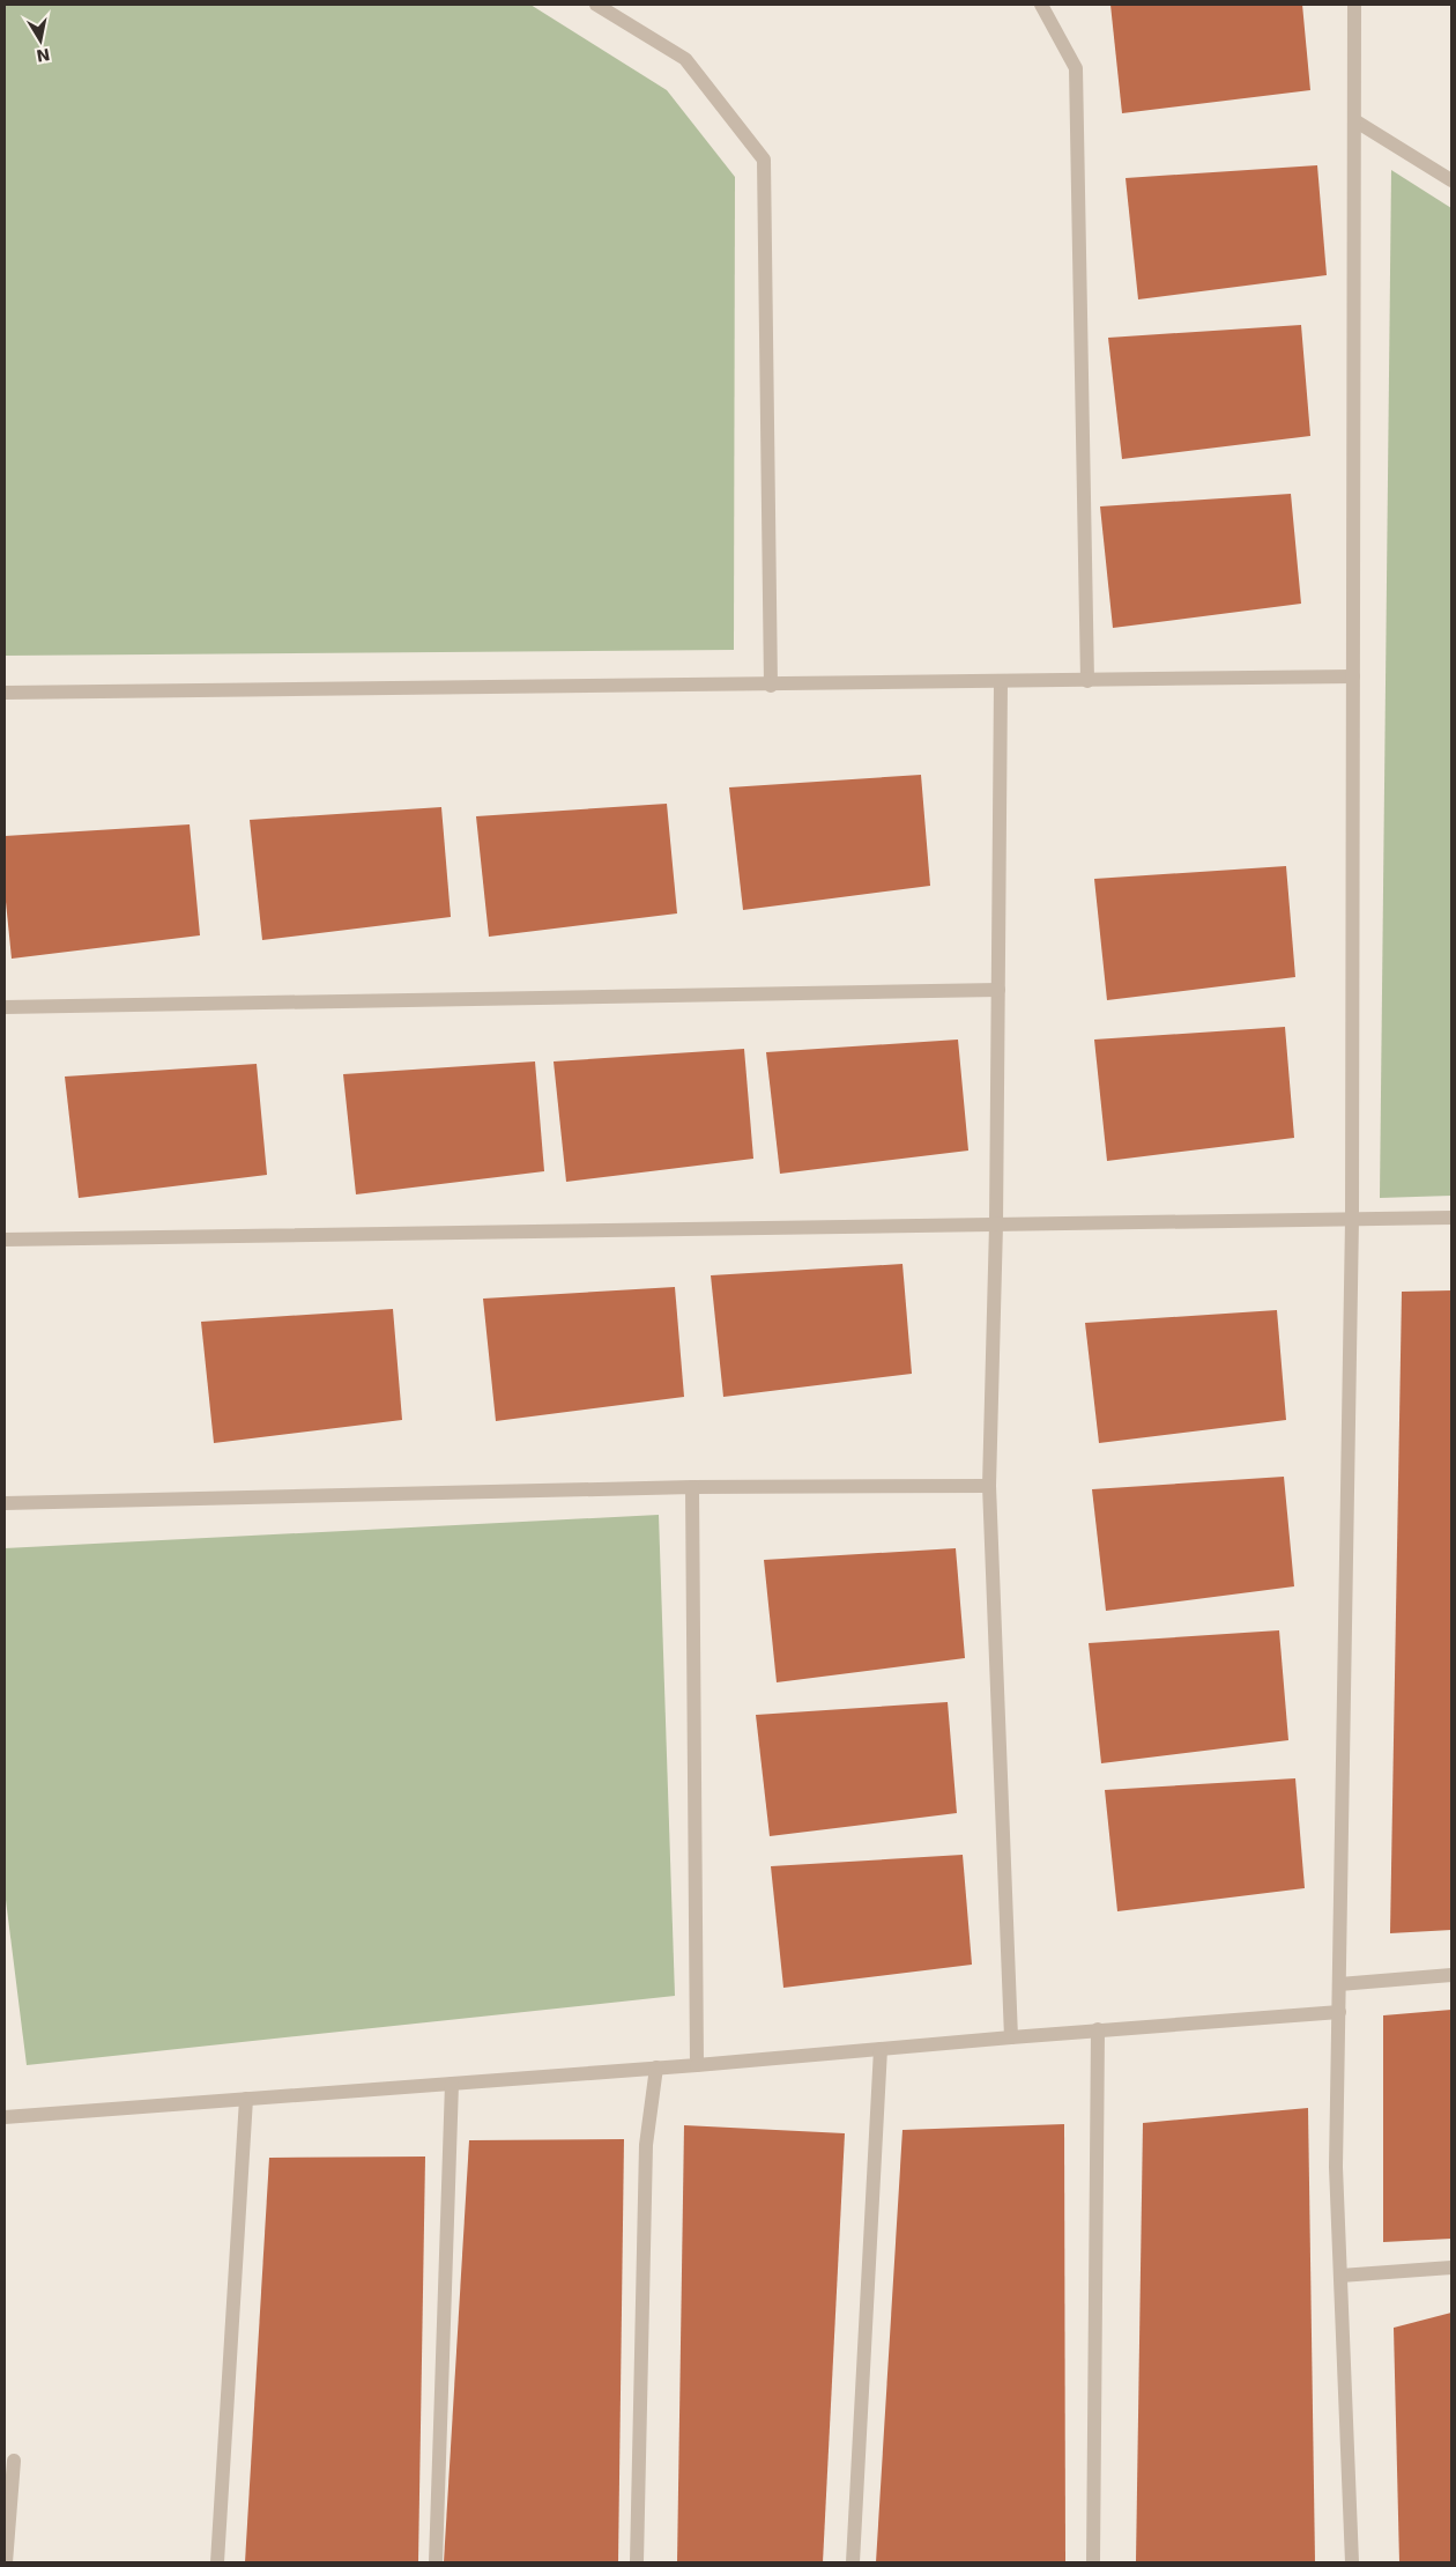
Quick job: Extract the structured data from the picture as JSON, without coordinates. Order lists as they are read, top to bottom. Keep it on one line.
{"north":"bottom"}
